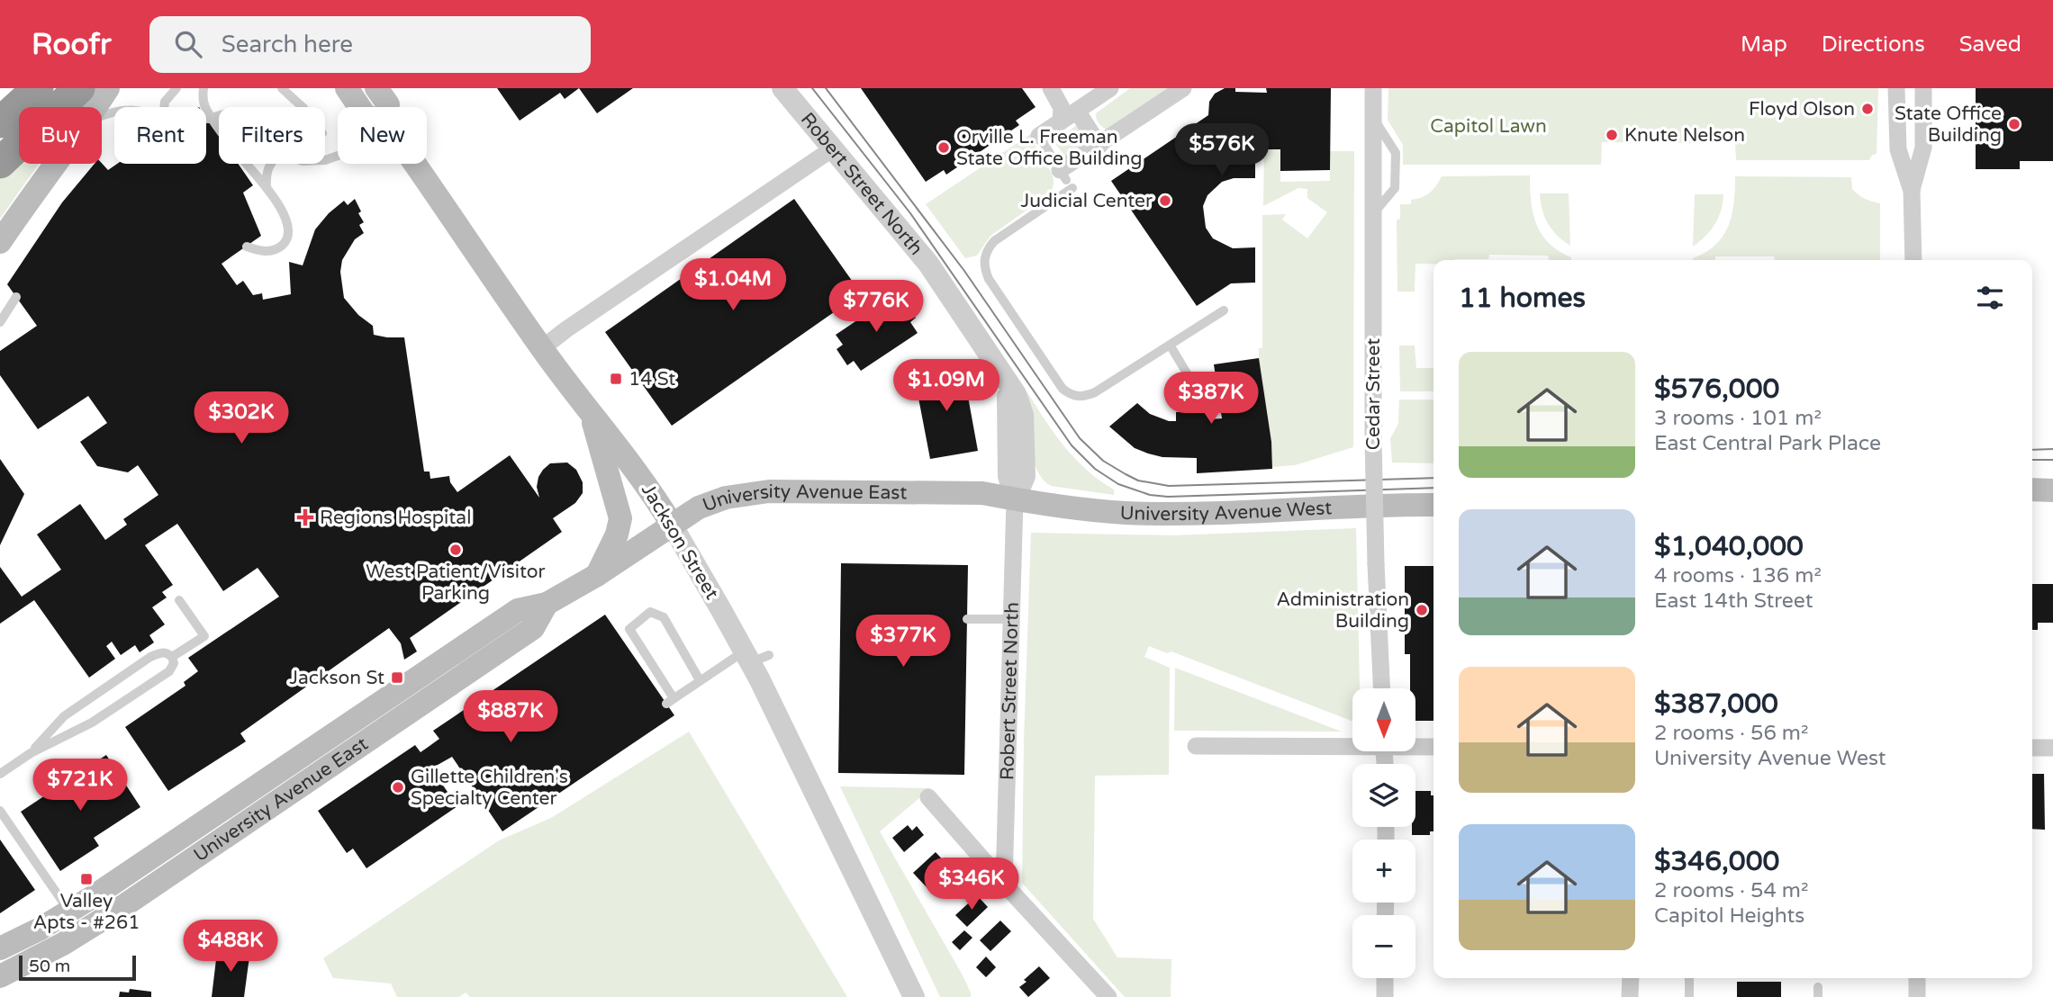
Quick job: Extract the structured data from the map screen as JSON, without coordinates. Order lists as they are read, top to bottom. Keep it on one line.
{"streets":{"main road":["University Avenue East","University Avenue West","Jackson Street"],"street":["Robert Street North","Cedar Street"]},"crossings":[["Robert Street North","University Avenue East"],["Robert Street North","University Avenue West"],["University Avenue East","University Avenue West"],["University Avenue East","Jackson Street"]],"parks":["Capitol Lawn"],"places":{"other":["Floyd Olson","State Office Building","Knute Nelson","Orville L. Freeman State Office Building","Judicial Center","West Patient/Visitor Parking","Administration Building","Gillette Children's Specialty Center"],"transit":["14 St","Jackson St","Valley Apts - #261"],"health":["Regions Hospital"]},"scale_bar":"50 m","north":"bottom","page":{"header":"Roofr","search":"Search here","nav":["Map","Directions","Saved"],"chip":["Buy","Rent","Filters","New"],"price":["$576K","$1.04M","$776K","$1.09M","$387K","$302K","$377K","$887K","$721K","$346K","$488K"],"heading":"11 homes","list":[{"name":"$576,000","note":"3 rooms · 101 m² · East Central Park Place"},{"name":"$1,040,000","note":"4 rooms · 136 m² · East 14th Street"},{"name":"$387,000","note":"2 rooms · 56 m² · University Avenue West"},{"name":"$346,000","note":"2 rooms · 54 m² · Capitol Heights"}],"map_buttons":["+","−"],"scale":"50 m"}}
